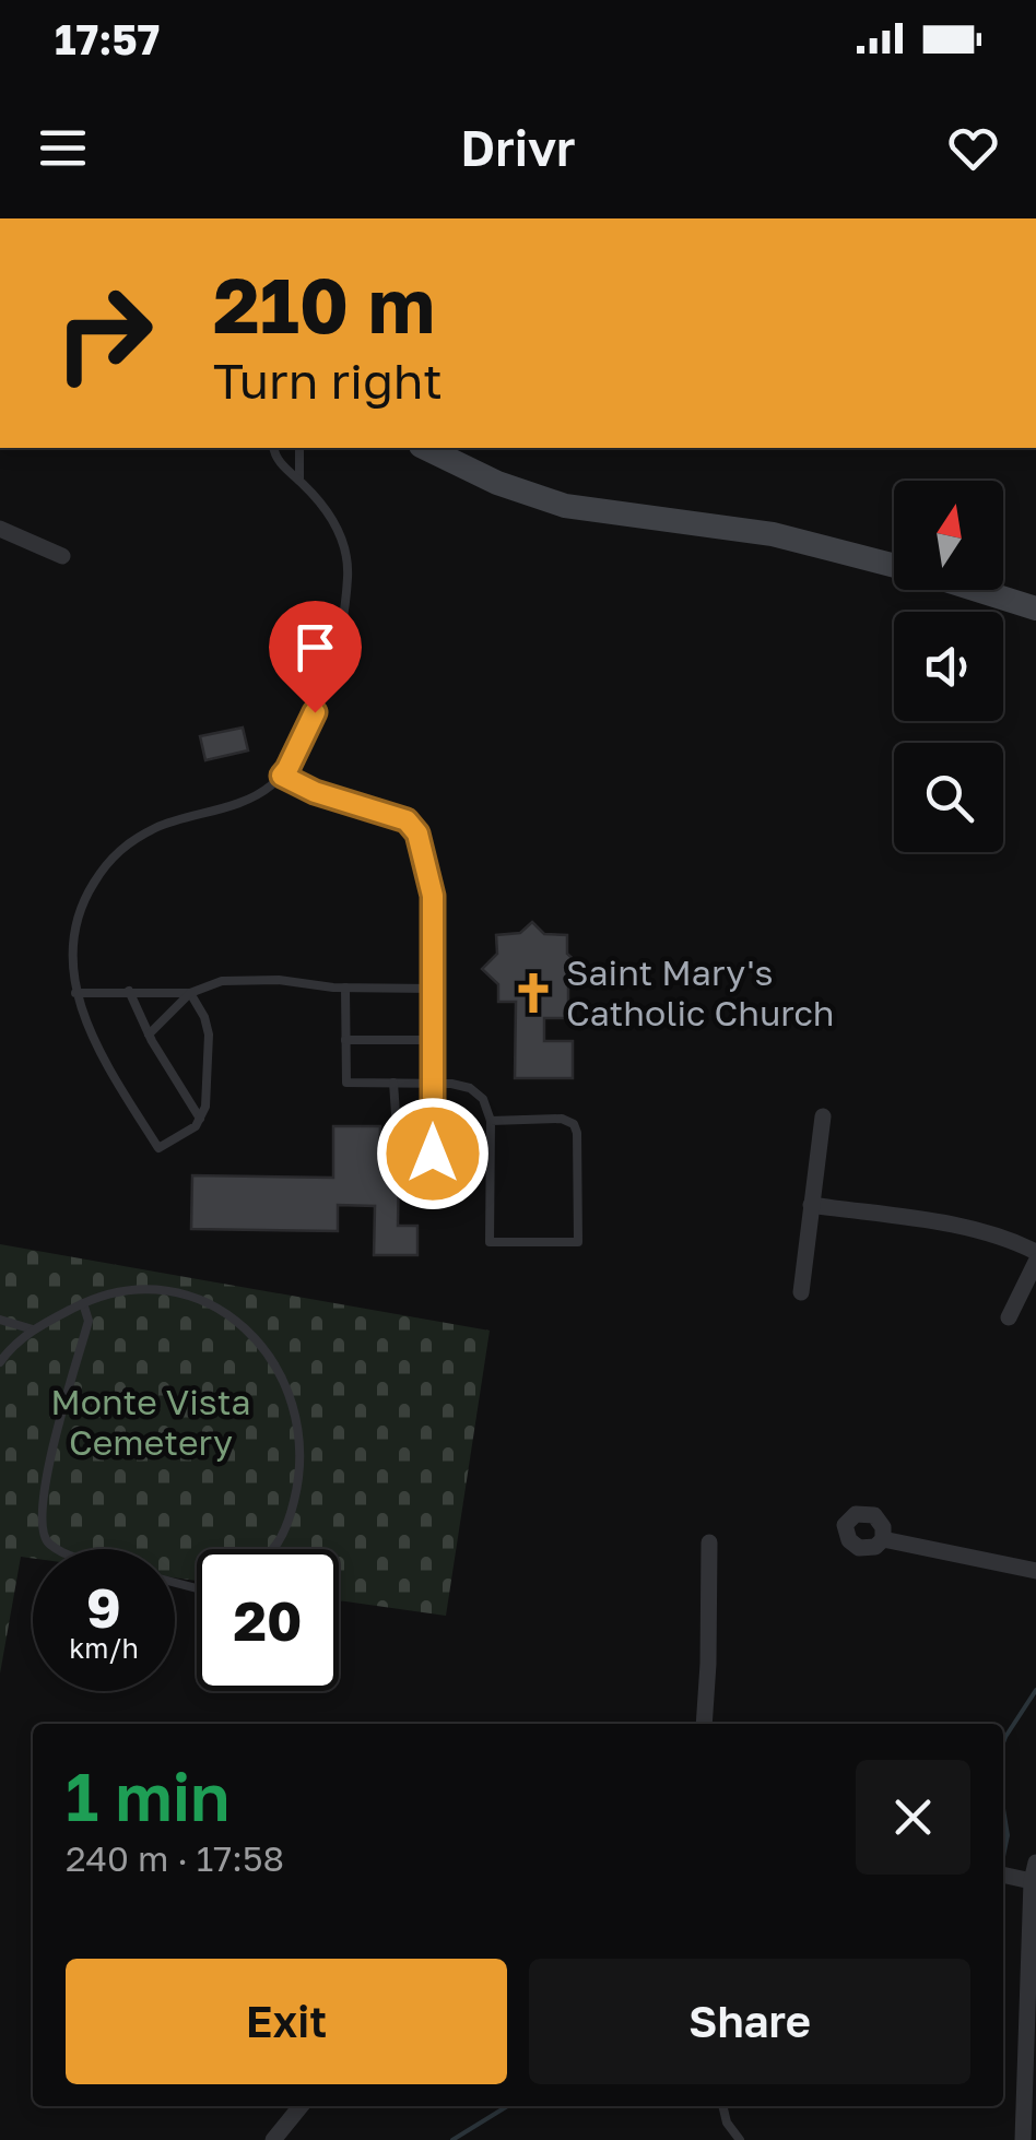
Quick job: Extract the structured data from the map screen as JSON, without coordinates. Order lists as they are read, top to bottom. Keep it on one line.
{"parks":["Monte Vista Cemetery"],"places":{"church":["Saint Mary's Catholic Church"]},"north":"top","page":{"status":"17:57","header":"Drivr","turn":["210 m","Turn right"],"speed":"9 km/h","limit":"20","heading":["1 min","240 m · 17:58"],"buttons":["Exit","Share"]}}
